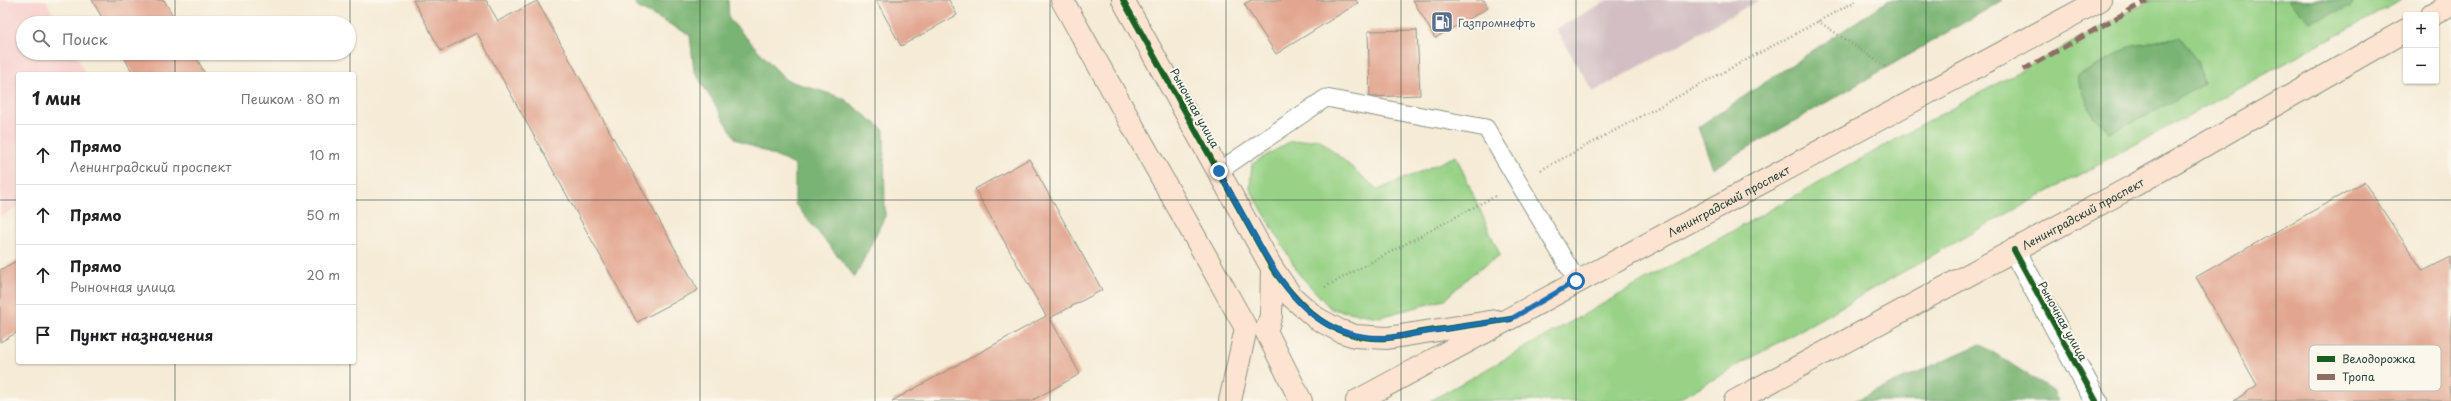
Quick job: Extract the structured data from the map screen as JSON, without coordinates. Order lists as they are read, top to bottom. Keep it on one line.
{"streets":{"main road":["Рыночная улица","Ленинградский проспект"]},"crossings":[["Рыночная улица","Ленинградский проспект"]],"places":{"fuel station":["Газпромнефть"]},"legend":["Велодорожка","Тропа"],"page":{"map_buttons":["+","−"],"search":"Поиск","heading":["1 мин","Пешком · 80 m"],"list":[["Прямо","Ленинградский проспект","10 m"],["Прямо","50 m"],["Прямо","Рыночная улица","20 m"],"Пункт назначения"]}}
